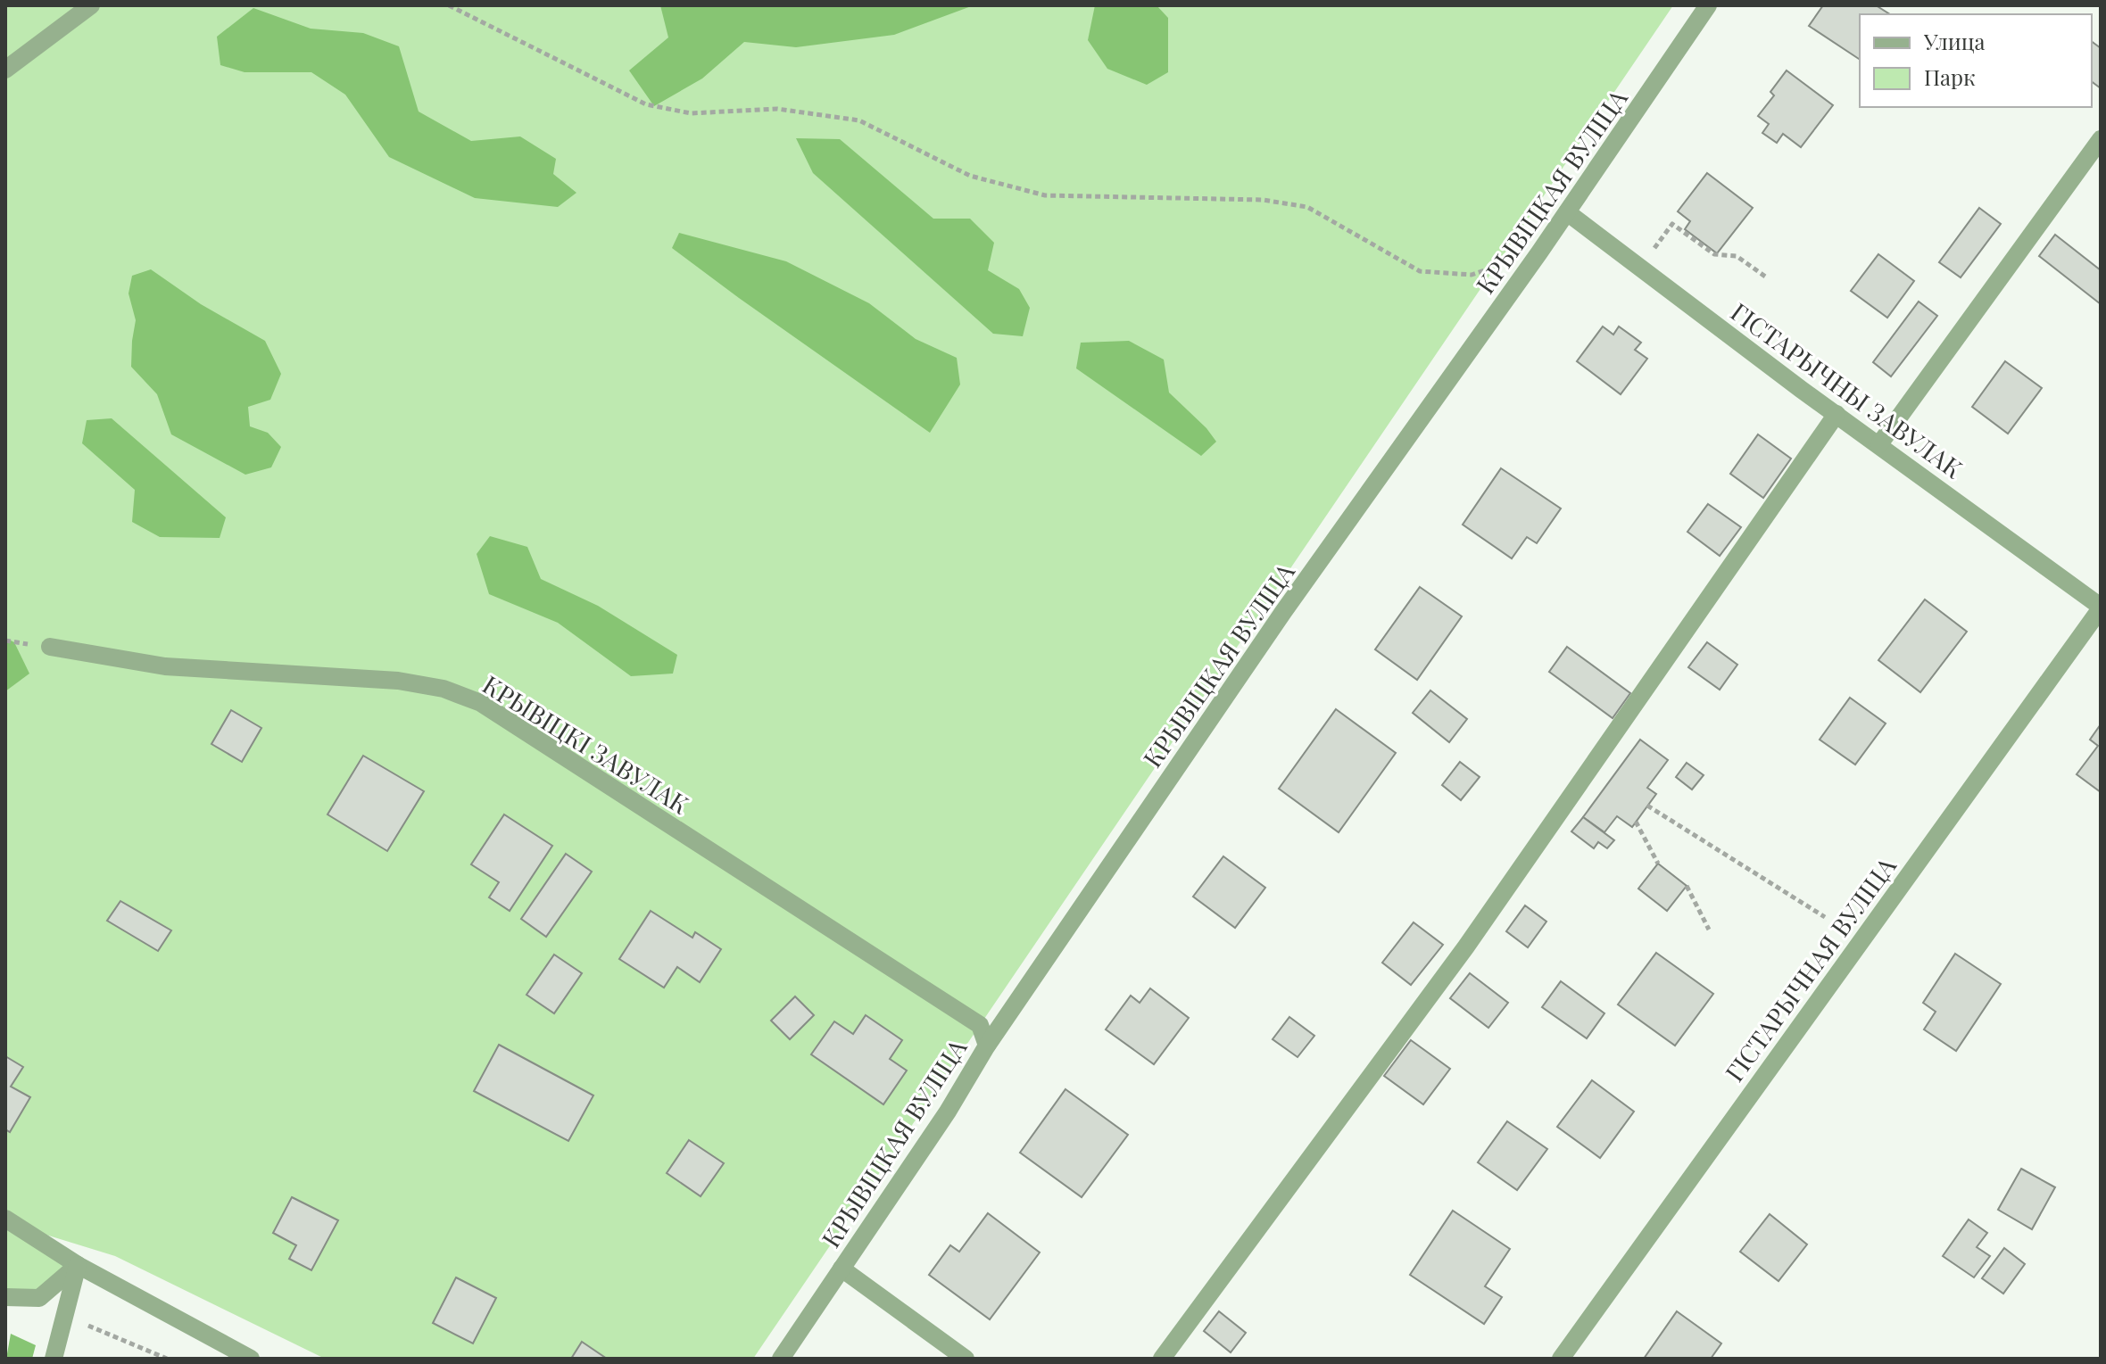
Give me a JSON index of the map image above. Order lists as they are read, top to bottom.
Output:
{
  "streets": {
    "street": [
      "КРЫВІЦКАЯ ВУЛІЦА",
      "ГІСТАРЫЧНЫ ЗАВУЛАК",
      "КРЫВІЦКІ ЗАВУЛАК",
      "ГІСТАРЫЧНАЯ ВУЛІЦА"
    ]
  },
  "crossings": [
    ["КРЫВІЦКАЯ ВУЛІЦА", "ГІСТАРЫЧНЫ ЗАВУЛАК"],
    ["КРЫВІЦКАЯ ВУЛІЦА", "КРЫВІЦКІ ЗАВУЛАК"],
    ["ГІСТАРЫЧНЫ ЗАВУЛАК", "ГІСТАРЫЧНАЯ ВУЛІЦА"]
  ],
  "legend": ["Улица", "Парк"]
}
